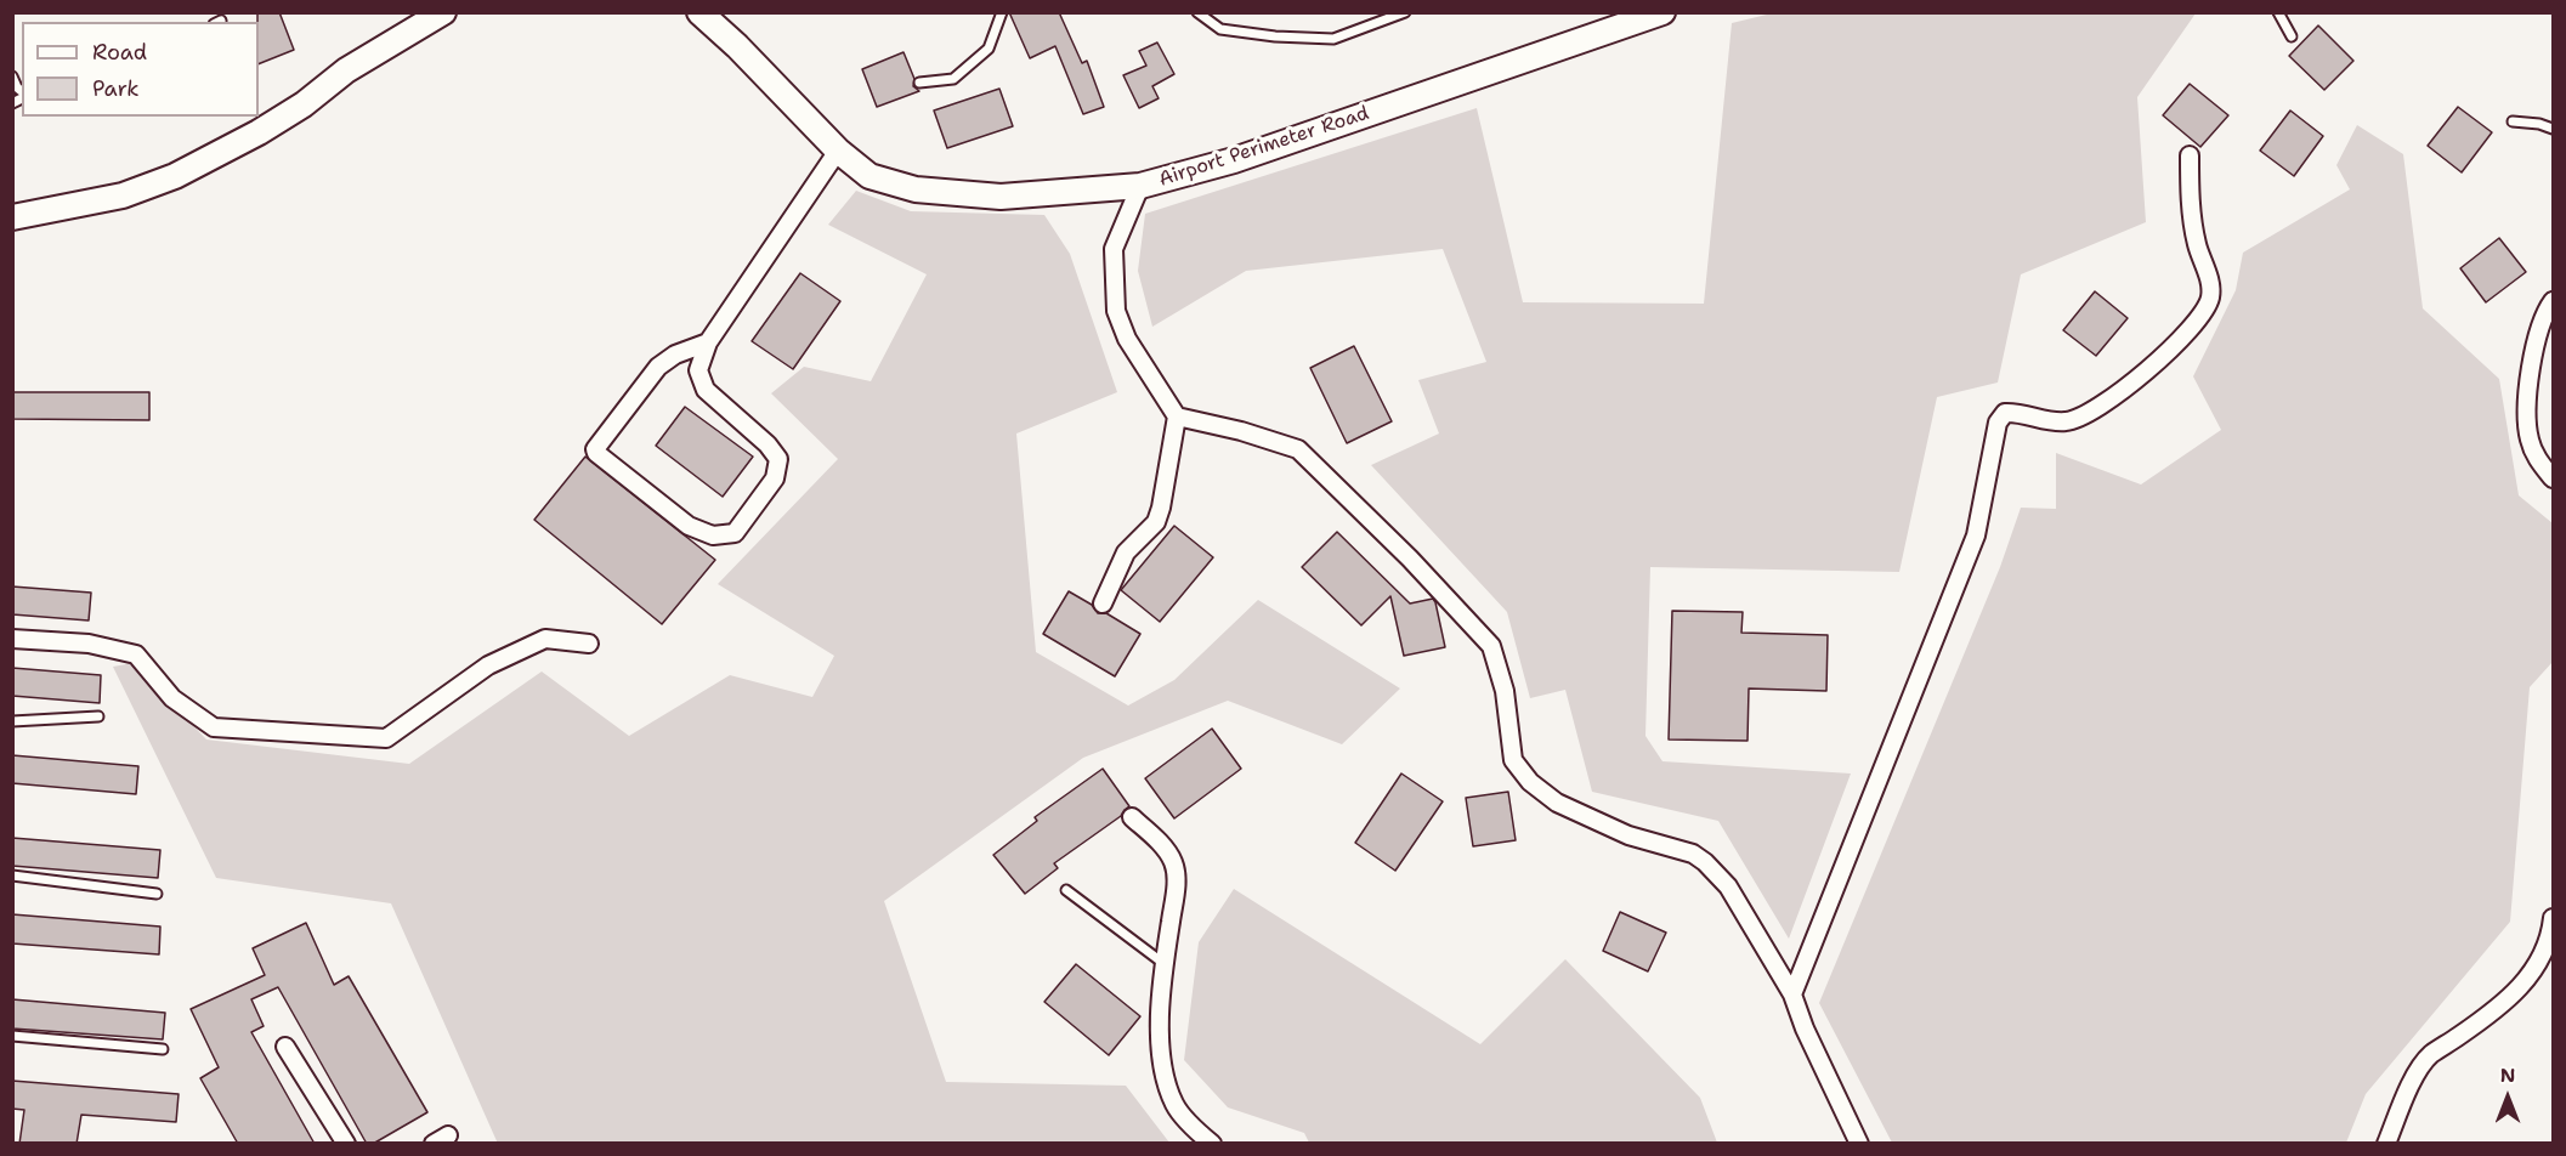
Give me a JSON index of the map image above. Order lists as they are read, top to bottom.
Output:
{
  "streets": {
    "street": ["Airport Perimeter Road"]
  },
  "legend": ["Road", "Park"],
  "north": "top"
}
